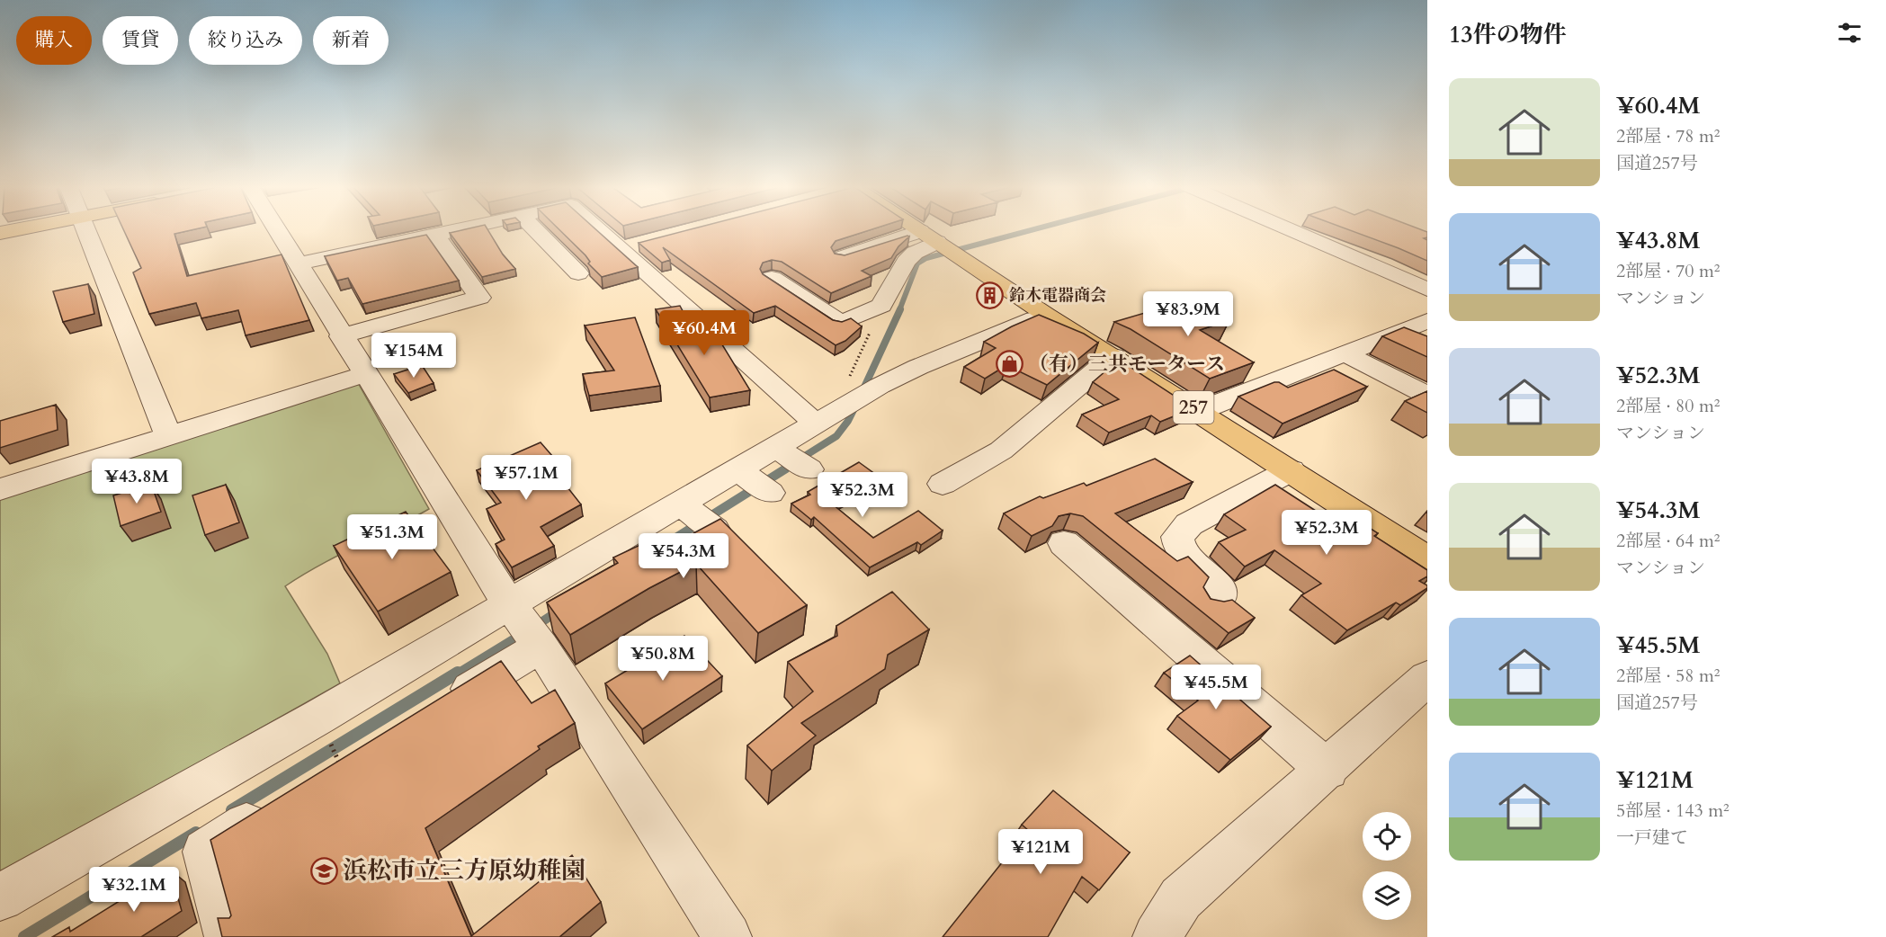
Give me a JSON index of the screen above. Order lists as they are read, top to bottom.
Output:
{
  "streets": {
    "main road": ["257"]
  },
  "places": {
    "building": ["鈴木電器商会"],
    "shop": ["（有）三共モータース"],
    "school or university": ["浜松市立三方原幼稚園"]
  },
  "page": {
    "heading": "13件の物件",
    "chip": [
      "購入",
      "賃貸",
      "絞り込み",
      "新着"
    ],
    "list": [
      {
        "name": "¥60.4M",
        "note": "2部屋 · 78 m² · 国道257号"
      },
      {
        "name": "¥43.8M",
        "note": "2部屋 · 70 m² · マンション"
      },
      {
        "name": "¥52.3M",
        "note": "2部屋 · 80 m² · マンション"
      },
      {
        "name": "¥54.3M",
        "note": "2部屋 · 64 m² · マンション"
      },
      {
        "name": "¥45.5M",
        "note": "2部屋 · 58 m² · 国道257号"
      },
      {
        "name": "¥121M",
        "note": "5部屋 · 143 m² · 一戸建て"
      }
    ],
    "price": [
      "¥83.9M",
      "¥60.4M",
      "¥154M",
      "¥57.1M",
      "¥43.8M",
      "¥52.3M",
      "¥52.3M",
      "¥51.3M",
      "¥54.3M",
      "¥50.8M",
      "¥45.5M",
      "¥121M",
      "¥32.1M"
    ]
  }
}
